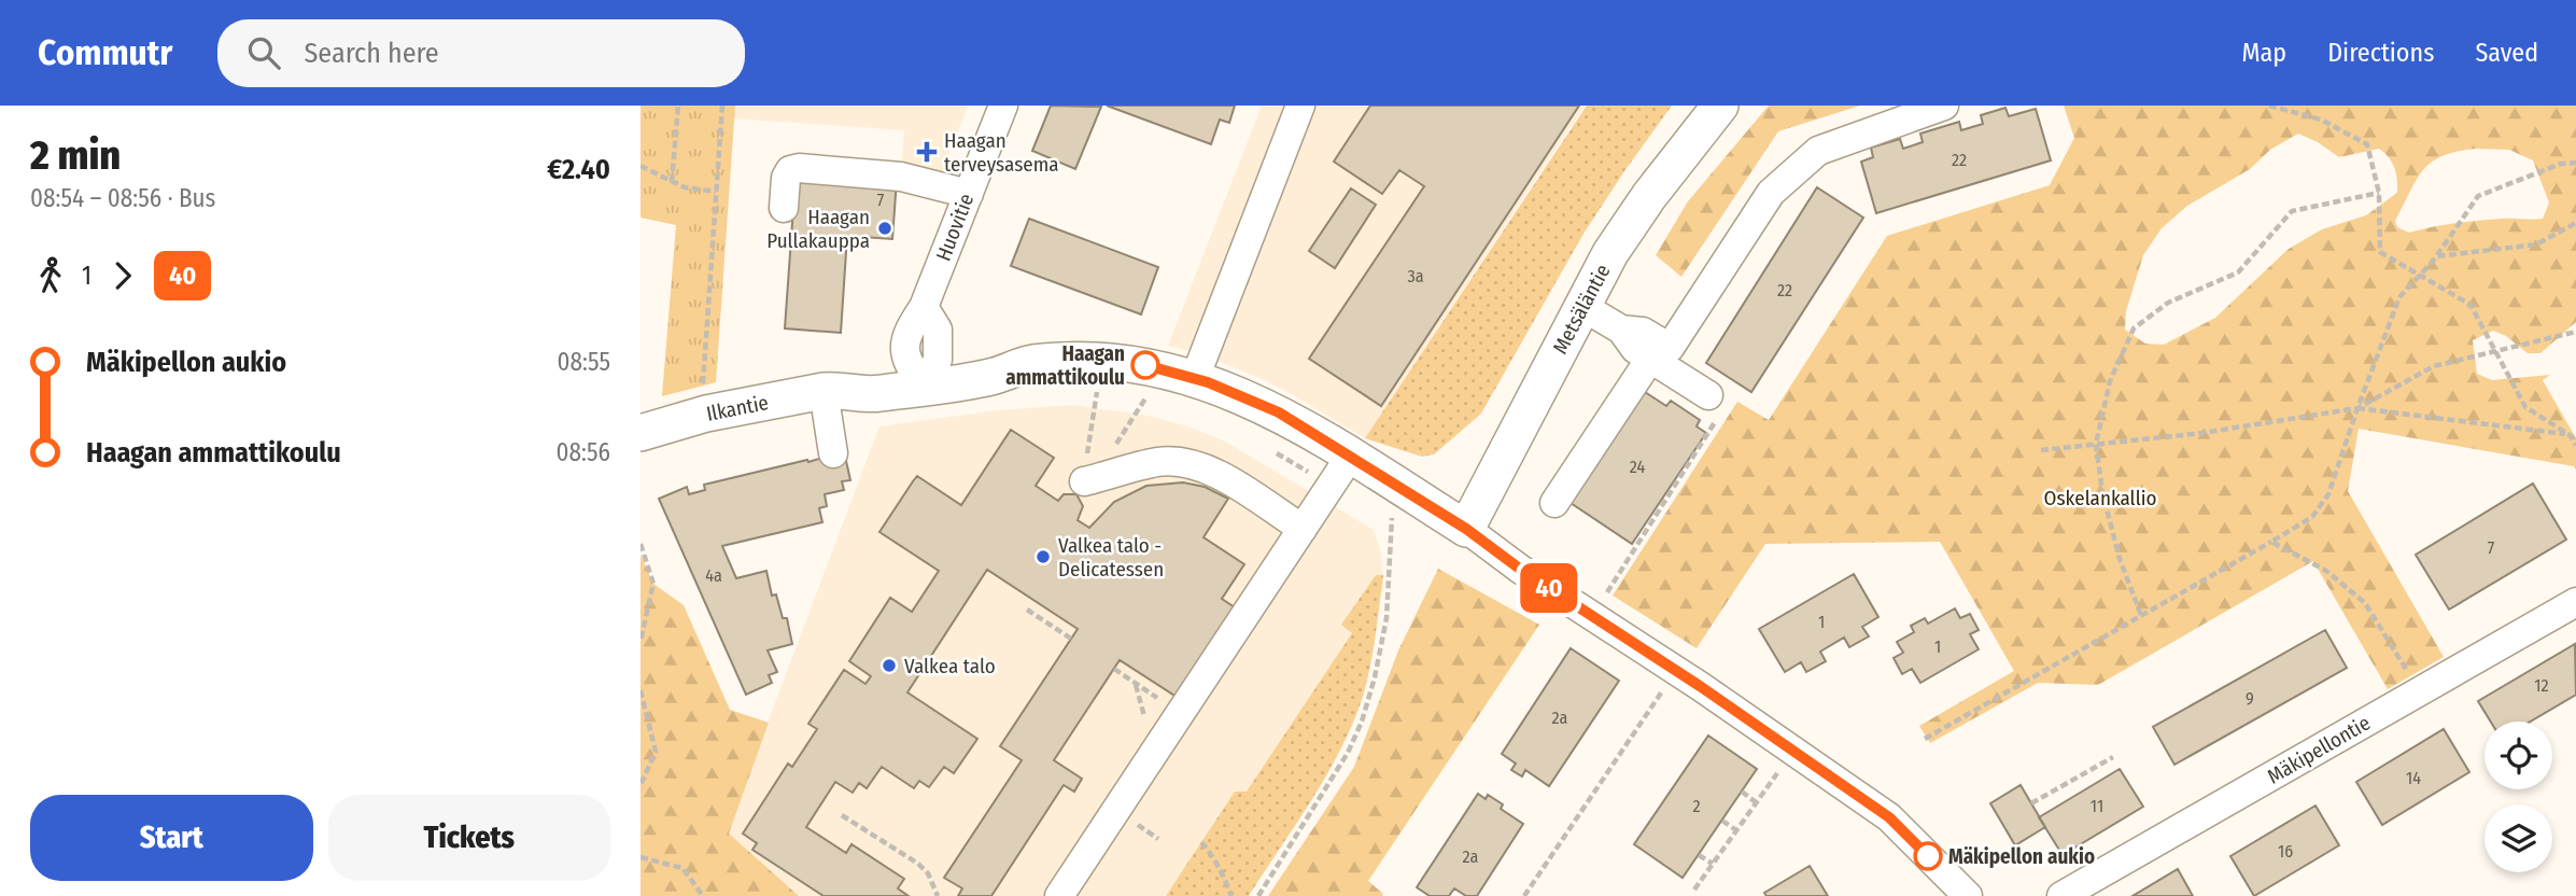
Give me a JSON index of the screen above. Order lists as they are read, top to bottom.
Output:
{
  "streets": {
    "main road": ["Metsäläntie", "Ilkantie"],
    "street": ["Huovitie", "Mäkipellontie"]
  },
  "crossings": [
    ["Huovitie", "Ilkantie"],
    ["Metsäläntie", "Ilkantie"]
  ],
  "parks": ["Oskelankallio"],
  "places": {
    "health": ["Haagan terveysasema"],
    "other": [
      "Haagan Pullakauppa",
      "Haagan ammattikoulu",
      "Valkea talo - Delicatessen",
      "Valkea talo",
      "Mäkipellon aukio"
    ]
  },
  "lines": ["bus line 40"],
  "house_numbers": [
    "22",
    "7",
    "3a",
    "22",
    "24",
    "7",
    "4a",
    "1",
    "1",
    "12",
    "9",
    "2a",
    "14",
    "2",
    "11",
    "16",
    "2a"
  ],
  "page": {
    "header": "Commutr",
    "search": "Search here",
    "nav": ["Map", "Directions", "Saved"],
    "heading": ["2 min", "08:54 – 08:56 · Bus", "€2.40"],
    "on_map": "40",
    "legs": ["1", "40"],
    "list": [
      {
        "name": "Mäkipellon aukio",
        "value": "08:55"
      },
      {
        "name": "Haagan ammattikoulu",
        "value": "08:56"
      }
    ],
    "buttons": ["Start", "Tickets"]
  }
}
